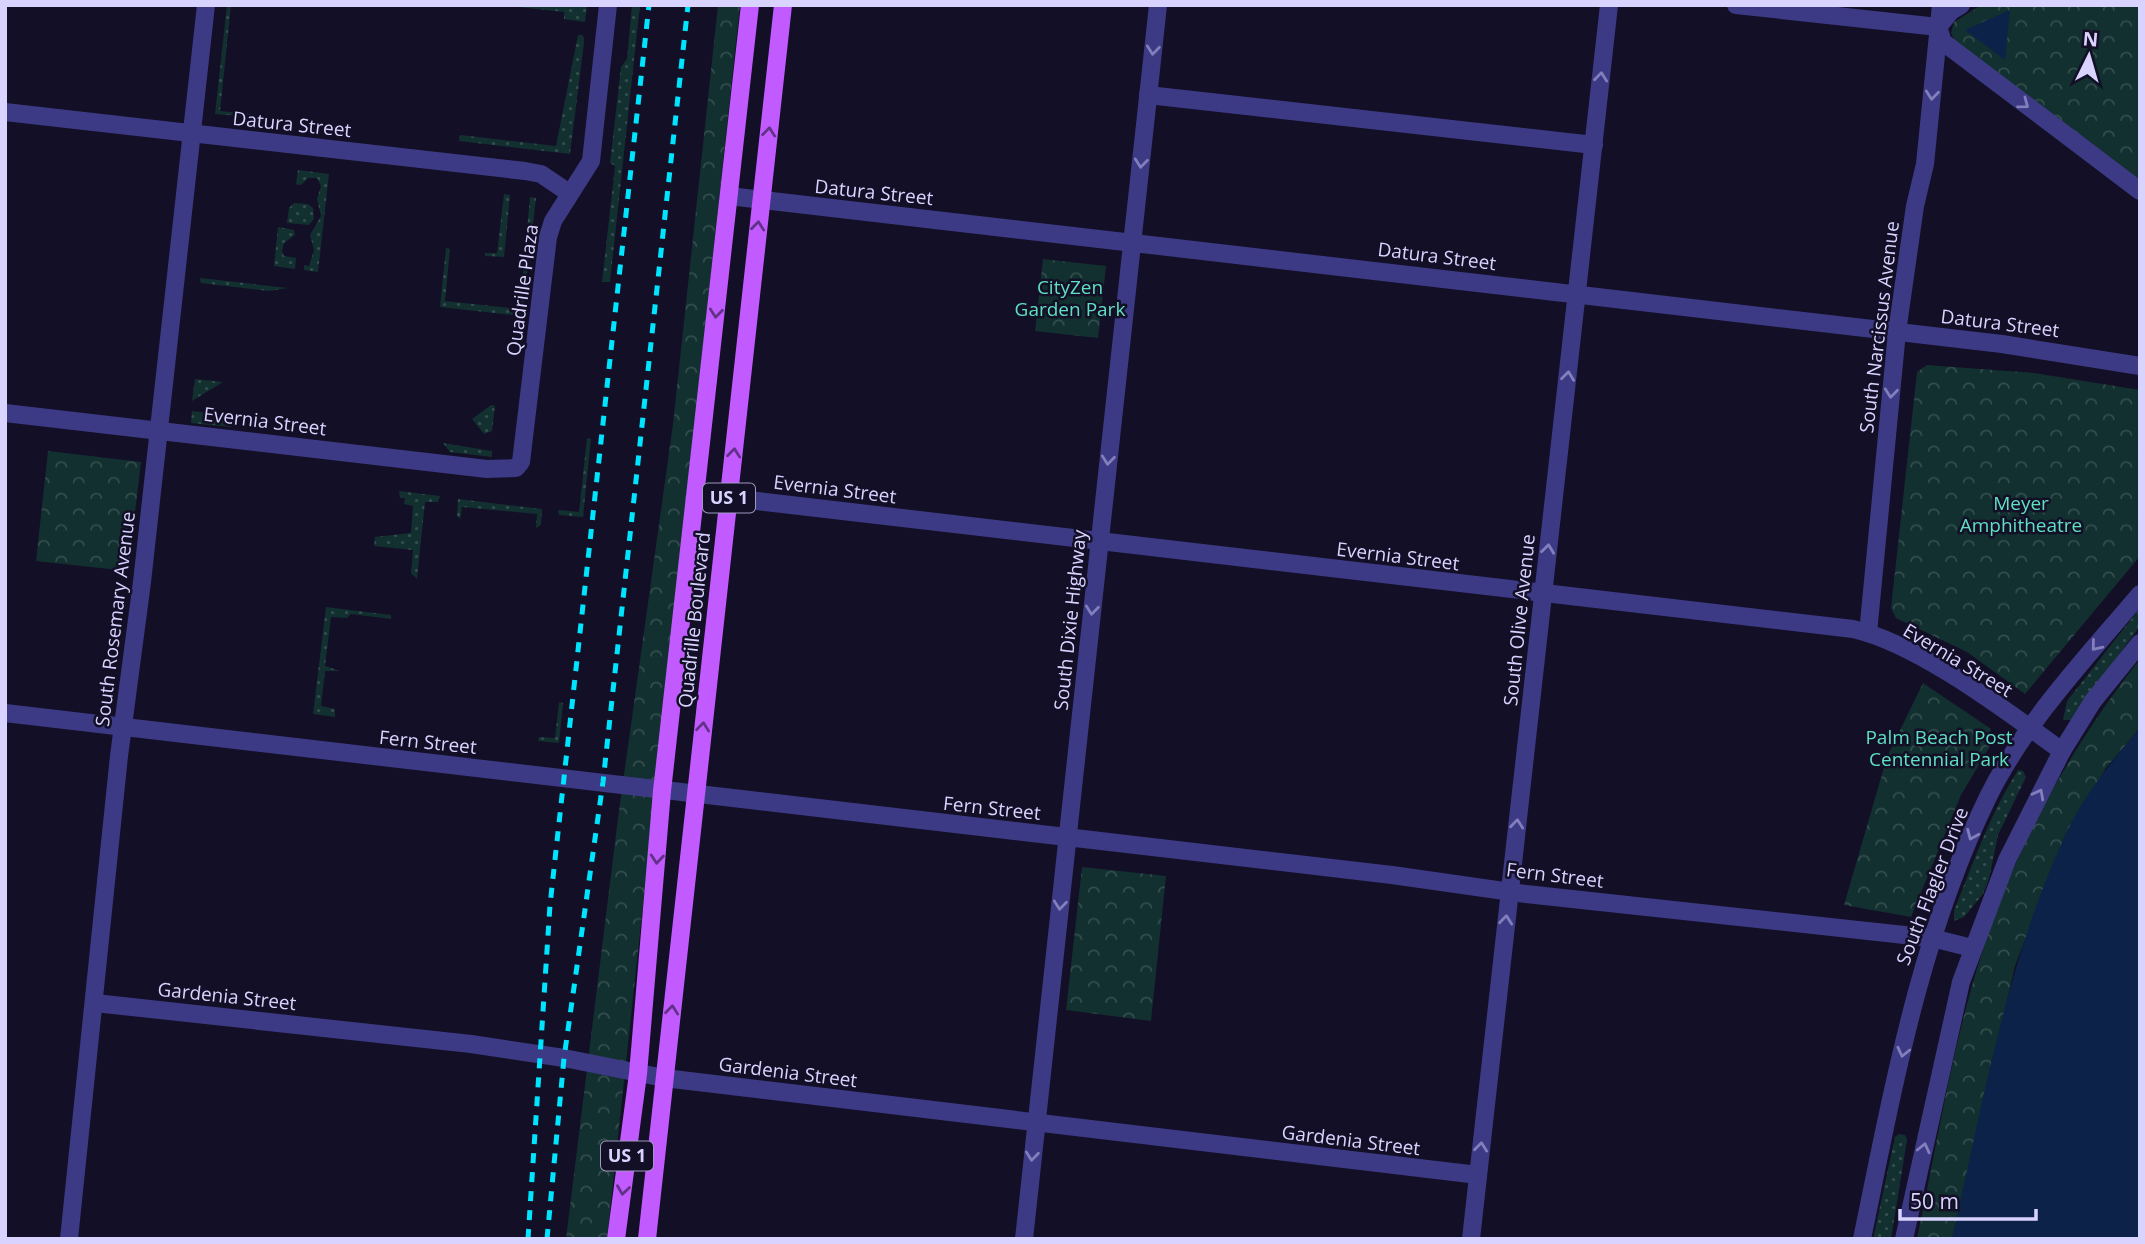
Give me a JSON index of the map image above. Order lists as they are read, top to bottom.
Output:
{
  "streets": {
    "main road": ["US 1", "Quadrille Boulevard"],
    "street": [
      "Datura Street",
      "Quadrille Plaza",
      "South Narcissus Avenue",
      "Evernia Street",
      "South Rosemary Avenue",
      "South Dixie Highway",
      "South Olive Avenue",
      "Fern Street",
      "South Flagler Drive",
      "Gardenia Street"
    ]
  },
  "crossings": [
    ["Datura Street", "Quadrille Plaza"],
    ["Datura Street", "South Narcissus Avenue"],
    ["Datura Street", "South Rosemary Avenue"],
    ["Datura Street", "Quadrille Boulevard"],
    ["Datura Street", "South Dixie Highway"],
    ["Datura Street", "South Olive Avenue"],
    ["Quadrille Plaza", "Evernia Street"],
    ["South Narcissus Avenue", "Evernia Street"],
    ["Evernia Street", "South Rosemary Avenue"],
    ["Evernia Street", "Quadrille Boulevard"],
    ["Evernia Street", "South Dixie Highway"],
    ["Evernia Street", "South Olive Avenue"],
    ["Evernia Street", "South Flagler Drive"],
    ["South Rosemary Avenue", "Fern Street"],
    ["South Rosemary Avenue", "Gardenia Street"],
    ["Quadrille Boulevard", "Fern Street"],
    ["Quadrille Boulevard", "Gardenia Street"],
    ["South Dixie Highway", "Fern Street"],
    ["South Dixie Highway", "Gardenia Street"],
    ["South Olive Avenue", "Fern Street"],
    ["South Olive Avenue", "Gardenia Street"],
    ["Fern Street", "South Flagler Drive"]
  ],
  "one_way": ["South Narcissus Avenue", "South Dixie Highway", "South Olive Avenue"],
  "parks": ["CityZen Garden Park", "Meyer Amphitheatre", "Palm Beach Post Centennial Park"],
  "scale_bar": "50 m",
  "north": "top"
}
